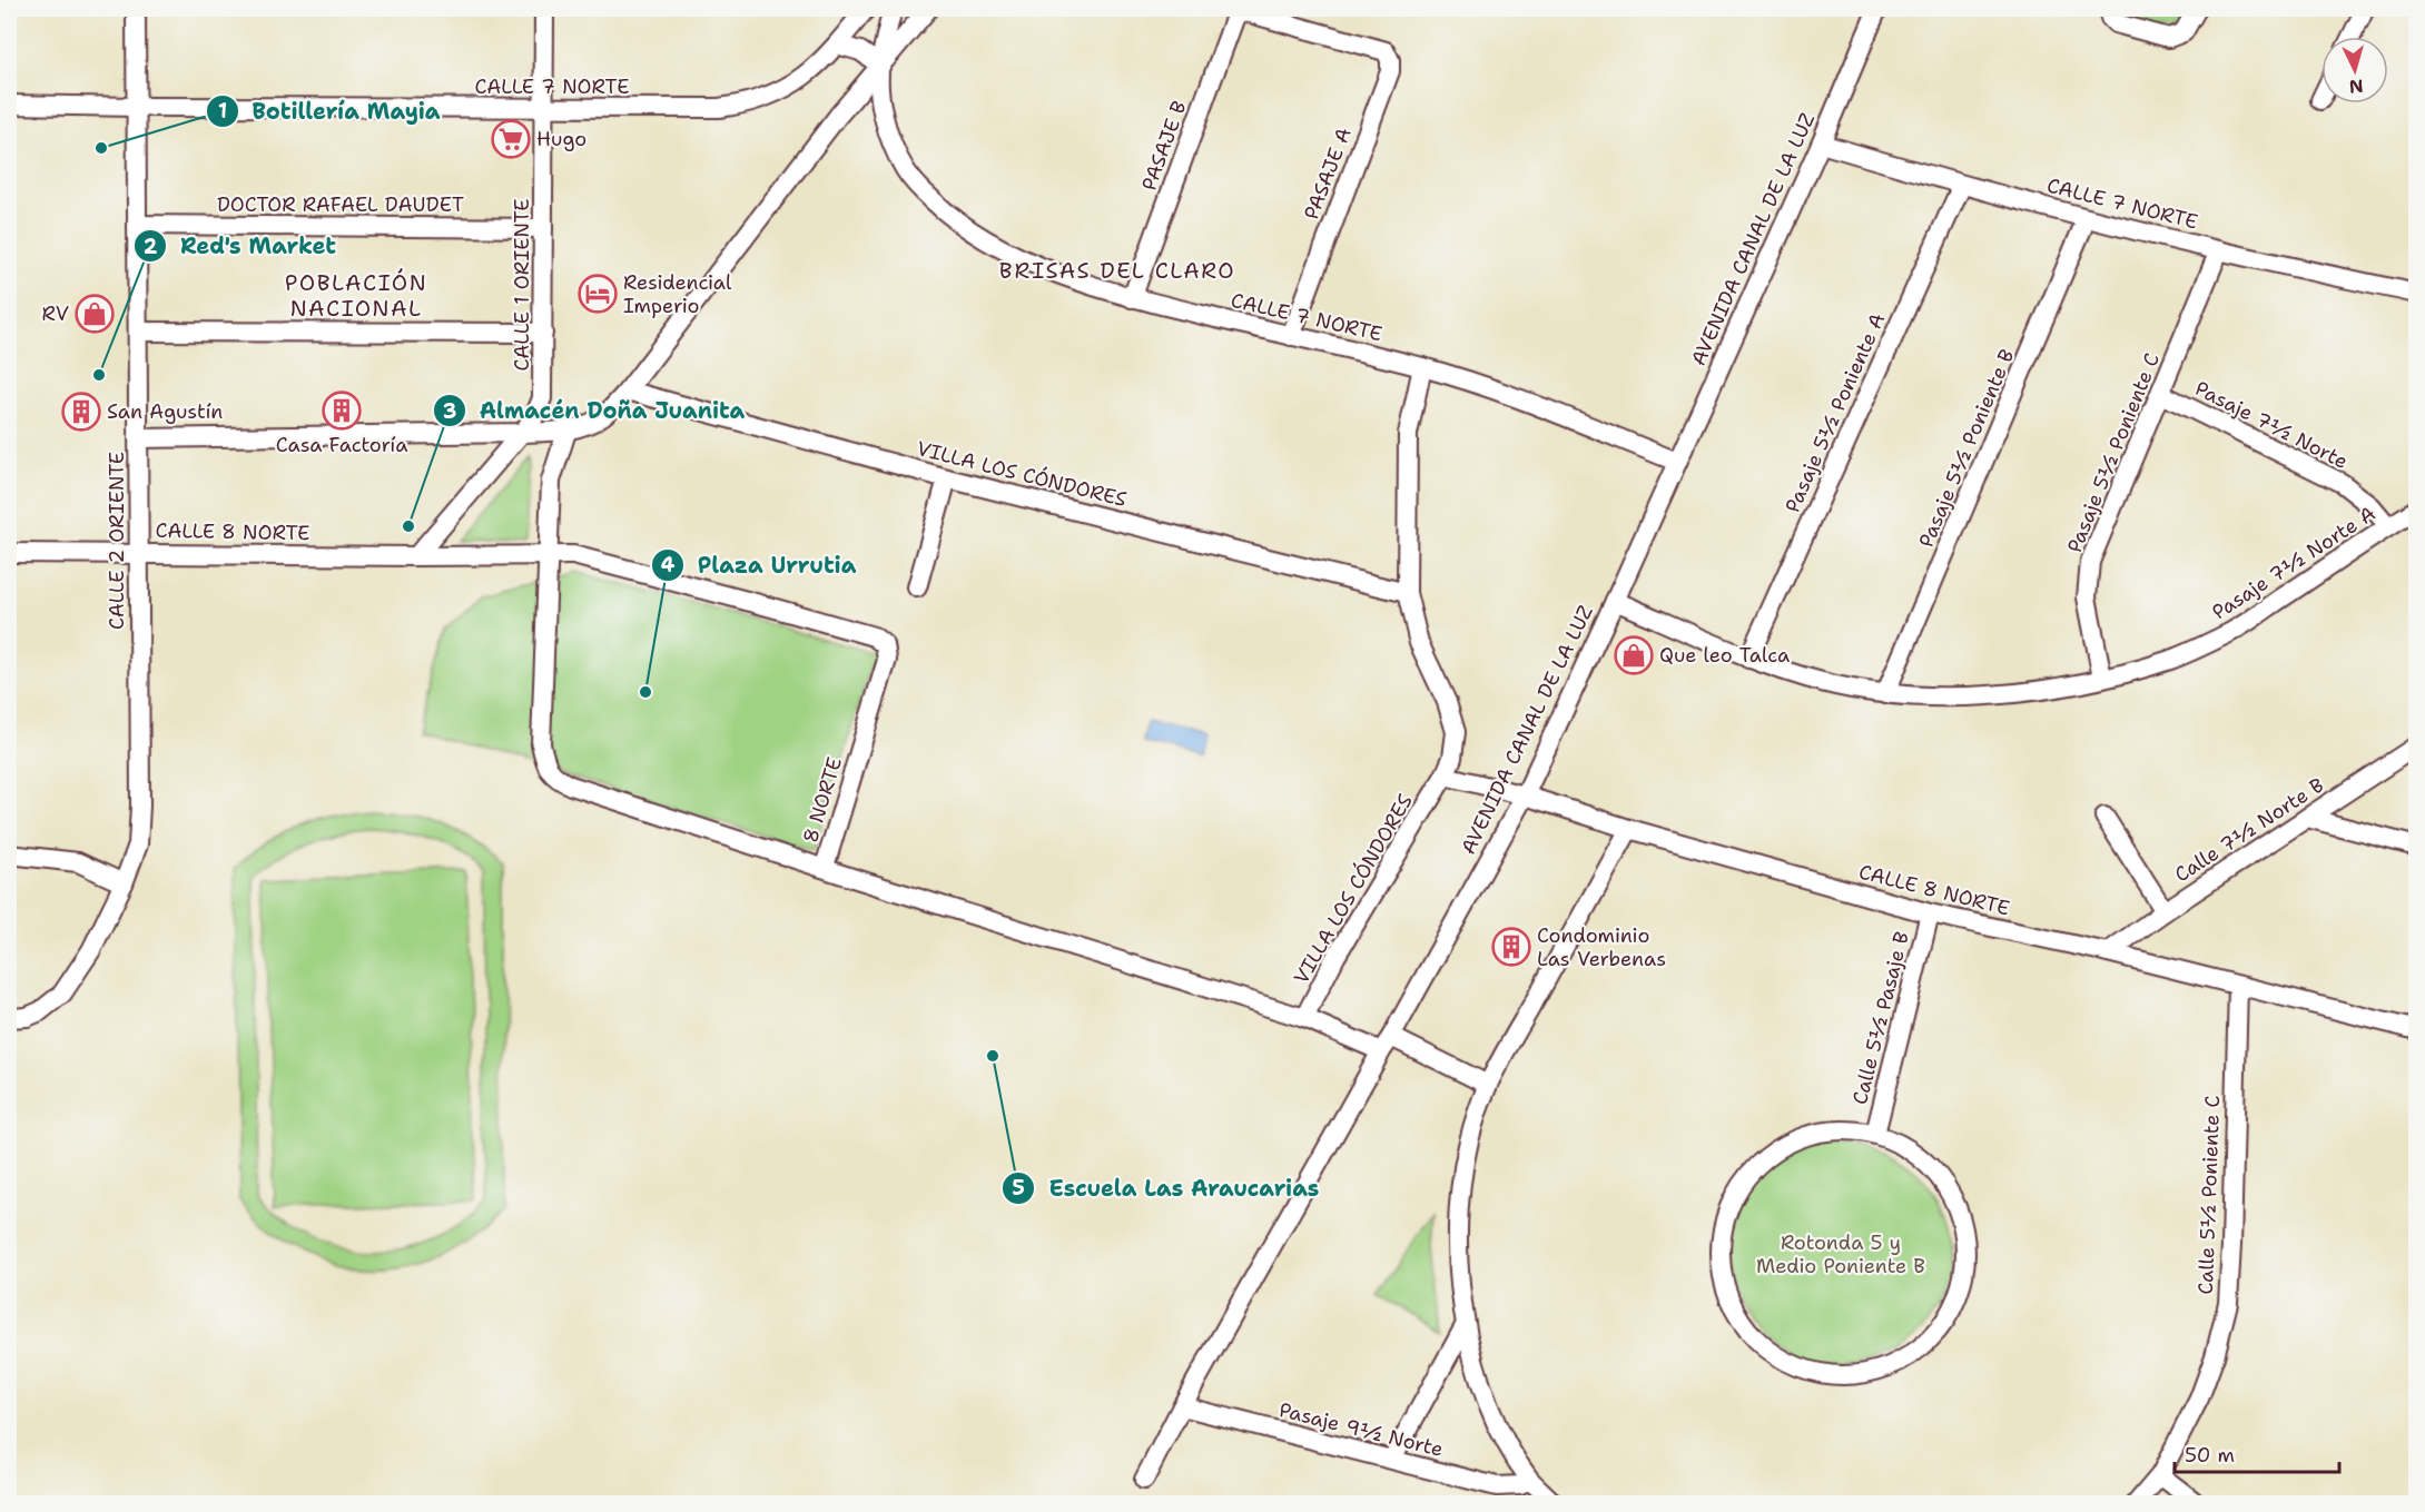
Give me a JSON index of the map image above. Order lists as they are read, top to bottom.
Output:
{
  "streets": {
    "street": [
      "CALLE 7 NORTE",
      "PASAJE B",
      "PASAJE A",
      "DOCTOR RAFAEL DAUDET",
      "AVENIDA CANAL DE LA LUZ",
      "CALLE 1 ORIENTE",
      "Pasaje 5½ Poniente A",
      "Pasaje 7½ Norte",
      "Pasaje 5½ Poniente B",
      "Pasaje 5½ Poniente C",
      "VILLA LOS CÓNDORES",
      "CALLE 8 NORTE",
      "CALLE 2 ORIENTE",
      "Pasaje 7½ Norte A",
      "8 NORTE",
      "Calle 7½ Norte B",
      "Calle 5½ Pasaje B",
      "Calle 5½ Poniente C",
      "Pasaje 9½ Norte"
    ]
  },
  "crossings": [
    ["CALLE 7 NORTE", "PASAJE B"],
    ["CALLE 7 NORTE", "PASAJE A"],
    ["CALLE 7 NORTE", "AVENIDA CANAL DE LA LUZ"],
    ["CALLE 7 NORTE", "CALLE 1 ORIENTE"],
    ["CALLE 7 NORTE", "Pasaje 5½ Poniente A"],
    ["CALLE 7 NORTE", "Pasaje 5½ Poniente B"],
    ["CALLE 7 NORTE", "Pasaje 5½ Poniente C"],
    ["CALLE 7 NORTE", "VILLA LOS CÓNDORES"],
    ["CALLE 7 NORTE", "CALLE 2 ORIENTE"],
    ["PASAJE B", "PASAJE A"],
    ["DOCTOR RAFAEL DAUDET", "CALLE 1 ORIENTE"],
    ["DOCTOR RAFAEL DAUDET", "CALLE 2 ORIENTE"],
    ["AVENIDA CANAL DE LA LUZ", "CALLE 8 NORTE"],
    ["AVENIDA CANAL DE LA LUZ", "Pasaje 7½ Norte A"],
    ["AVENIDA CANAL DE LA LUZ", "8 NORTE"],
    ["AVENIDA CANAL DE LA LUZ", "Pasaje 9½ Norte"],
    ["CALLE 1 ORIENTE", "CALLE 8 NORTE"],
    ["CALLE 1 ORIENTE", "8 NORTE"],
    ["Pasaje 5½ Poniente A", "Pasaje 7½ Norte A"],
    ["Pasaje 7½ Norte", "Pasaje 5½ Poniente C"],
    ["Pasaje 7½ Norte", "Pasaje 7½ Norte A"],
    ["Pasaje 5½ Poniente B", "Pasaje 7½ Norte A"],
    ["Pasaje 5½ Poniente C", "Pasaje 7½ Norte A"],
    ["VILLA LOS CÓNDORES", "CALLE 8 NORTE"],
    ["VILLA LOS CÓNDORES", "8 NORTE"],
    ["CALLE 8 NORTE", "CALLE 2 ORIENTE"],
    ["CALLE 8 NORTE", "8 NORTE"],
    ["CALLE 8 NORTE", "Calle 7½ Norte B"],
    ["CALLE 8 NORTE", "Calle 5½ Pasaje B"],
    ["CALLE 8 NORTE", "Calle 5½ Poniente C"]
  ],
  "districts": ["BRISAS DEL CLARO", "POBLACIÓN NACIONAL"],
  "parks": ["Rotonda 5 y Medio Poniente B"],
  "places": {
    "supermarket": ["Hugo"],
    "other": [
      "Botillería Mayia",
      "Red's Market",
      "Almacén Doña Juanita",
      "Plaza Urrutia",
      "Escuela Las Araucarias"
    ],
    "hotel": ["Residencial Imperio"],
    "shop": ["RV", "Que leo Talca"],
    "building": ["Casa Factoría", "San Agustín", "Condominio Las Verbenas"]
  },
  "scale_bar": "50 m",
  "north": "bottom"
}
